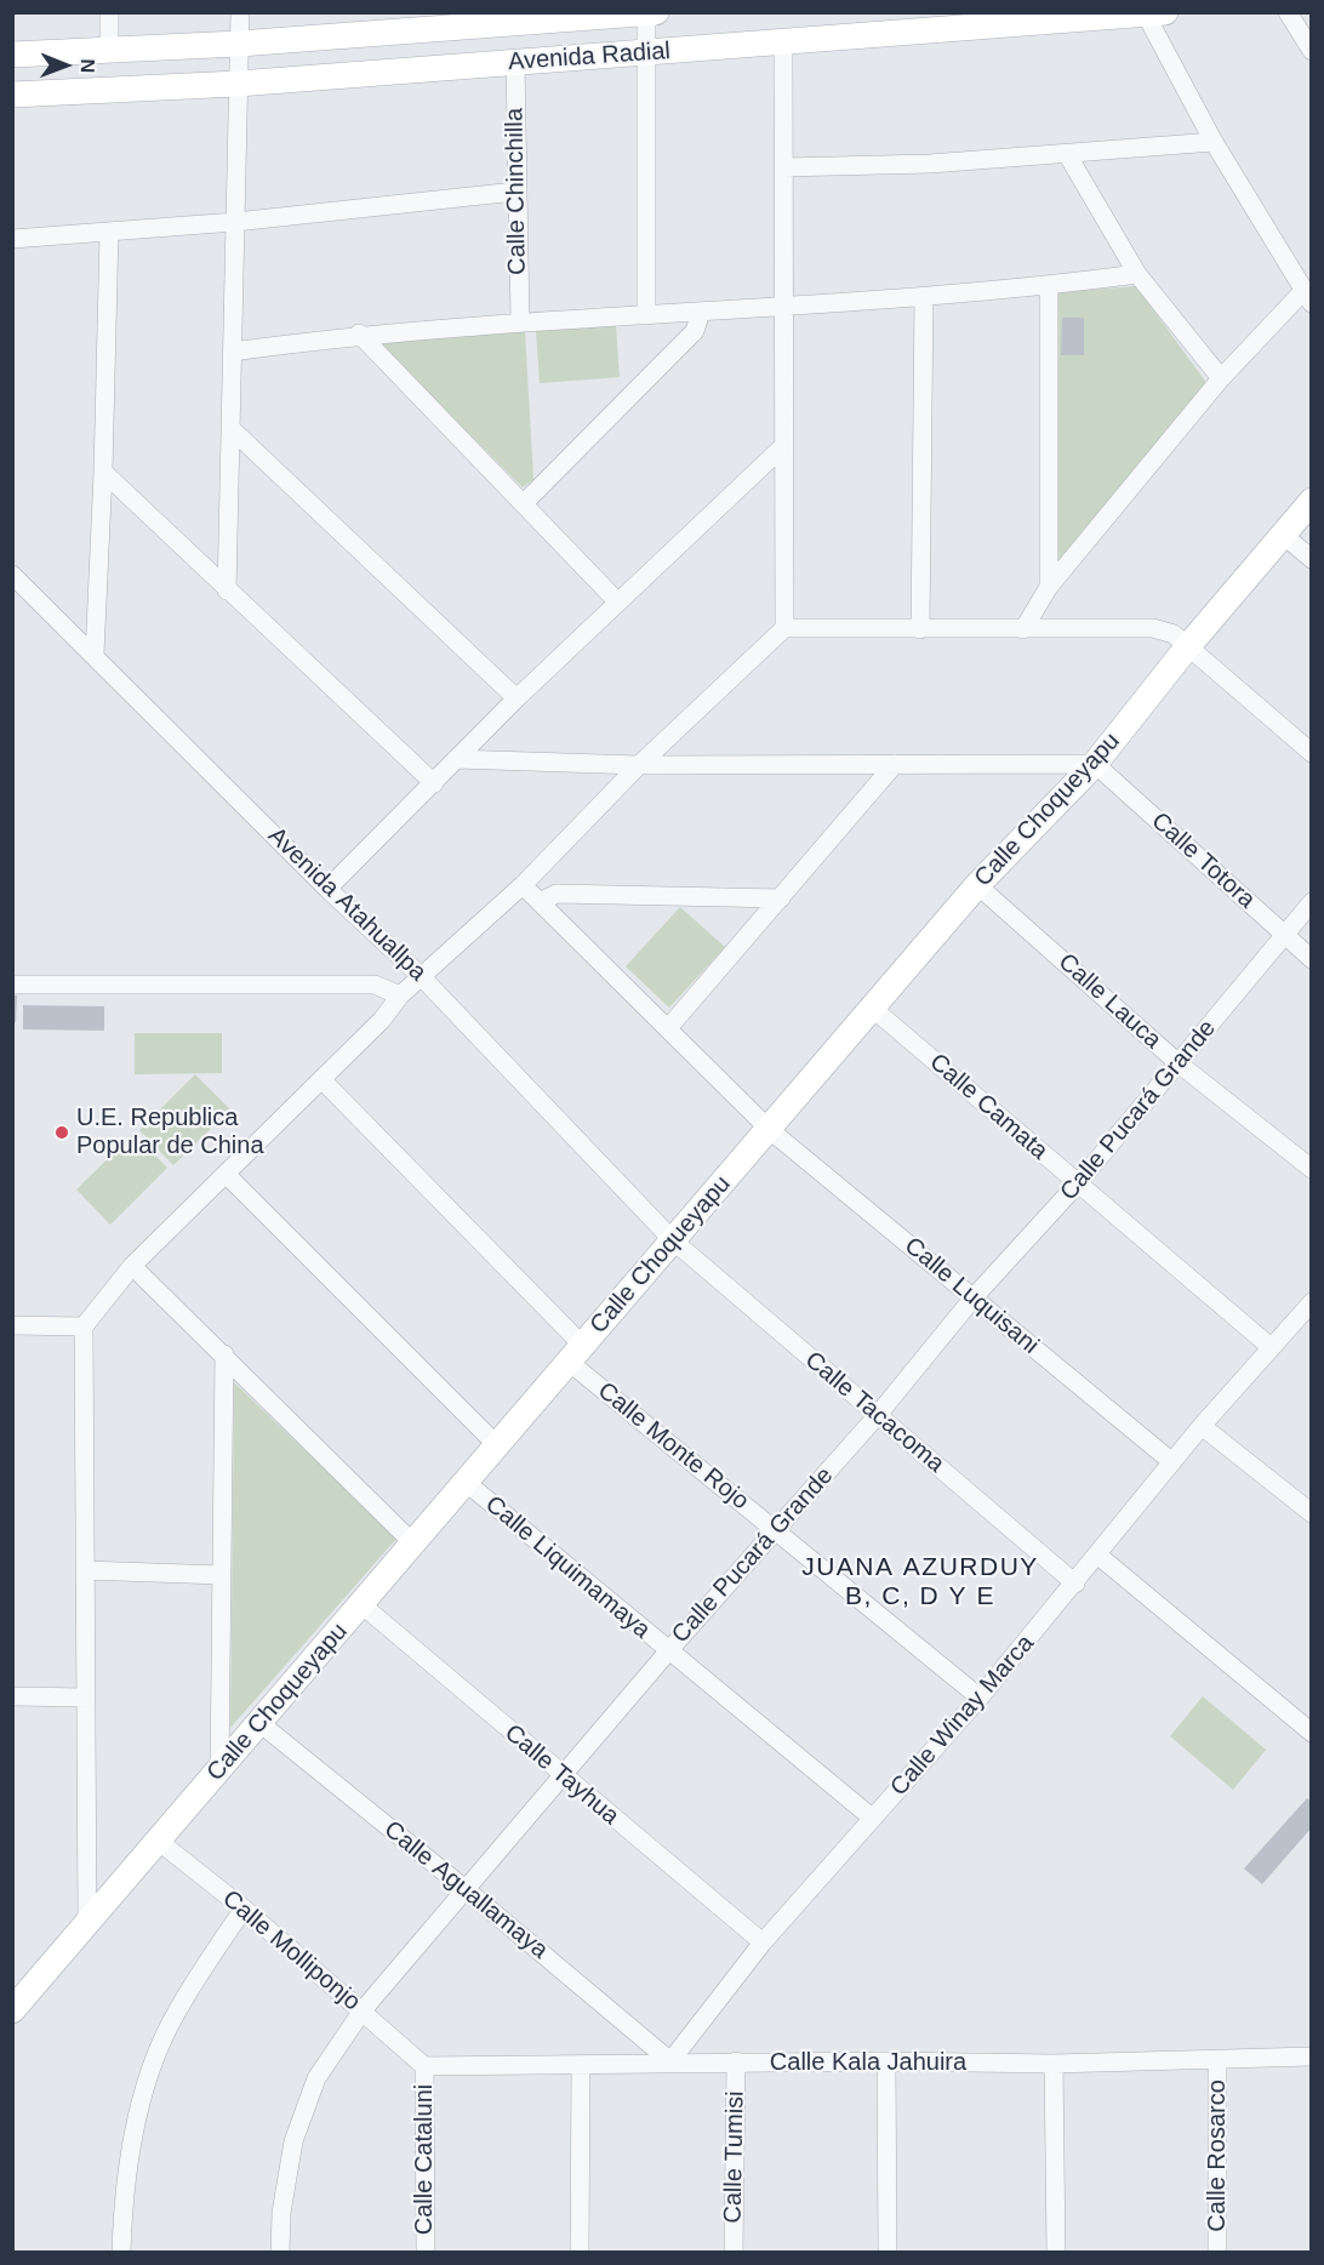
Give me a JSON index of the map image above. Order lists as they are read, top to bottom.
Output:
{
  "streets": {
    "street": [
      "Avenida Radial",
      "Calle Chinchilla",
      "Calle Choqueyapu",
      "Calle Totora",
      "Avenida Atahuallpa",
      "Calle Lauca",
      "Calle Camata",
      "Calle Pucará Grande",
      "Calle Luquisani",
      "Calle Tacacoma",
      "Calle Monte Rojo",
      "Calle Liquimamaya",
      "Calle Winay Marca",
      "Calle Tayhua",
      "Calle Aguallamaya",
      "Calle Molliponjo",
      "Calle Kala Jahuira",
      "Calle Rosarco",
      "Calle Tumisi",
      "Calle Cataluni"
    ]
  },
  "crossings": [
    ["Avenida Radial", "Calle Chinchilla"],
    ["Calle Choqueyapu", "Calle Totora"],
    ["Calle Choqueyapu", "Avenida Atahuallpa"],
    ["Calle Choqueyapu", "Calle Lauca"],
    ["Calle Choqueyapu", "Calle Camata"],
    ["Calle Choqueyapu", "Calle Luquisani"],
    ["Calle Choqueyapu", "Calle Tacacoma"],
    ["Calle Choqueyapu", "Calle Monte Rojo"],
    ["Calle Choqueyapu", "Calle Liquimamaya"],
    ["Calle Choqueyapu", "Calle Tayhua"],
    ["Calle Choqueyapu", "Calle Aguallamaya"],
    ["Calle Choqueyapu", "Calle Molliponjo"],
    ["Calle Totora", "Calle Pucará Grande"],
    ["Avenida Atahuallpa", "Calle Tacacoma"],
    ["Calle Lauca", "Calle Pucará Grande"],
    ["Calle Camata", "Calle Pucará Grande"],
    ["Calle Camata", "Calle Winay Marca"],
    ["Calle Pucará Grande", "Calle Luquisani"],
    ["Calle Pucará Grande", "Calle Tacacoma"],
    ["Calle Pucará Grande", "Calle Monte Rojo"],
    ["Calle Pucará Grande", "Calle Liquimamaya"],
    ["Calle Pucará Grande", "Calle Tayhua"],
    ["Calle Pucará Grande", "Calle Aguallamaya"],
    ["Calle Pucará Grande", "Calle Molliponjo"],
    ["Calle Luquisani", "Calle Winay Marca"],
    ["Calle Tacacoma", "Calle Winay Marca"],
    ["Calle Monte Rojo", "Calle Winay Marca"],
    ["Calle Liquimamaya", "Calle Winay Marca"],
    ["Calle Winay Marca", "Calle Tayhua"],
    ["Calle Winay Marca", "Calle Aguallamaya"],
    ["Calle Winay Marca", "Calle Kala Jahuira"],
    ["Calle Aguallamaya", "Calle Kala Jahuira"],
    ["Calle Molliponjo", "Calle Kala Jahuira"],
    ["Calle Molliponjo", "Calle Cataluni"],
    ["Calle Kala Jahuira", "Calle Rosarco"],
    ["Calle Kala Jahuira", "Calle Tumisi"],
    ["Calle Kala Jahuira", "Calle Cataluni"]
  ],
  "districts": ["JUANA AZURDUY B, C, D Y E"],
  "places": ["U.E. Republica Popular de China"],
  "north": "right"
}
